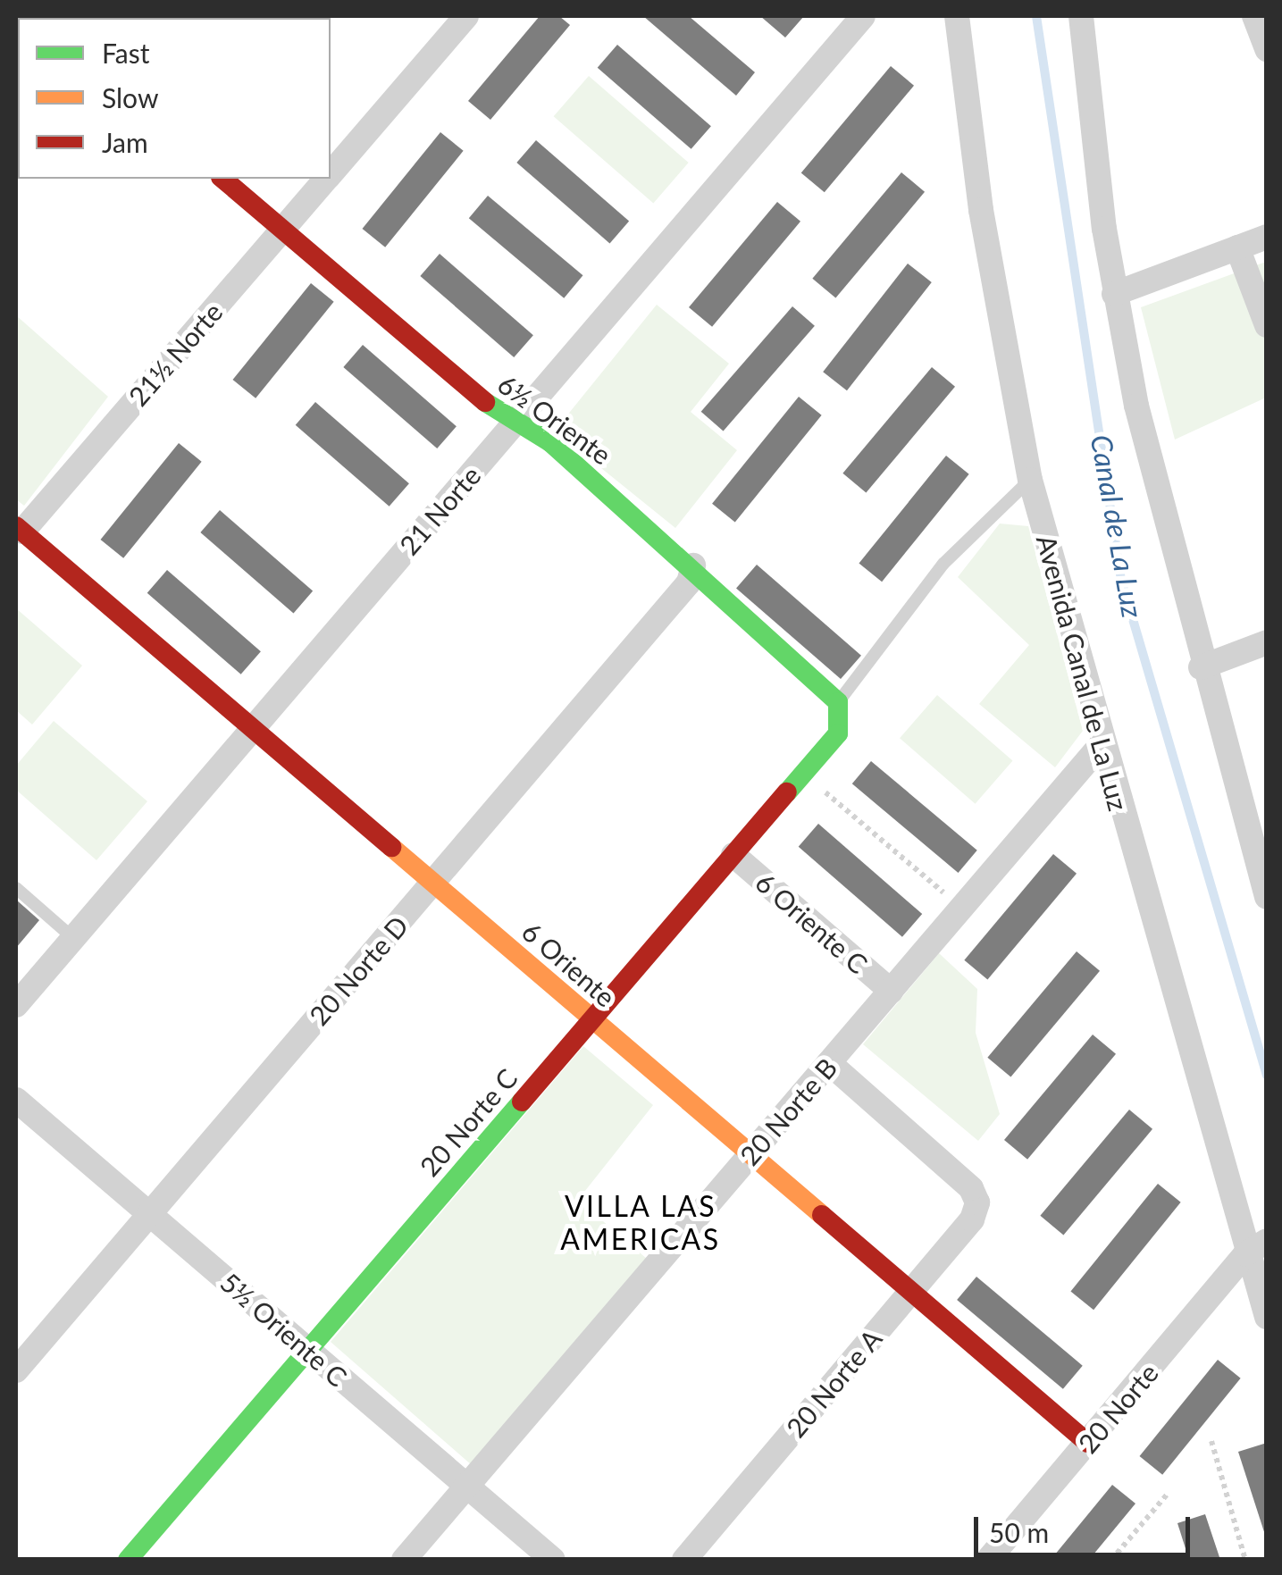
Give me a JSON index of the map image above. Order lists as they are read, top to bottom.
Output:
{
  "streets": {
    "street": [
      "21½ Norte",
      "6½ Oriente",
      "21 Norte",
      "Avenida Canal de La Luz",
      "6 Oriente C",
      "6 Oriente",
      "20 Norte D",
      "20 Norte B",
      "20 Norte C",
      "5½ Oriente C",
      "20 Norte A",
      "20 Norte"
    ]
  },
  "crossings": [
    ["21½ Norte", "6½ Oriente"],
    ["21½ Norte", "6 Oriente"],
    ["6½ Oriente", "21 Norte"],
    ["6½ Oriente", "20 Norte D"],
    ["6½ Oriente", "20 Norte C"],
    ["21 Norte", "6 Oriente"],
    ["Avenida Canal de La Luz", "20 Norte B"],
    ["Avenida Canal de La Luz", "20 Norte"],
    ["6 Oriente C", "20 Norte B"],
    ["6 Oriente C", "20 Norte C"],
    ["6 Oriente", "20 Norte D"],
    ["6 Oriente", "20 Norte B"],
    ["6 Oriente", "20 Norte C"],
    ["6 Oriente", "20 Norte A"],
    ["6 Oriente", "20 Norte"],
    ["20 Norte D", "5½ Oriente C"],
    ["20 Norte B", "5½ Oriente C"],
    ["20 Norte B", "20 Norte A"],
    ["20 Norte C", "5½ Oriente C"]
  ],
  "districts": ["VILLA LAS AMERICAS"],
  "water": ["Canal de La Luz"],
  "legend": ["Fast", "Slow", "Jam"],
  "scale_bar": "50 m"
}
